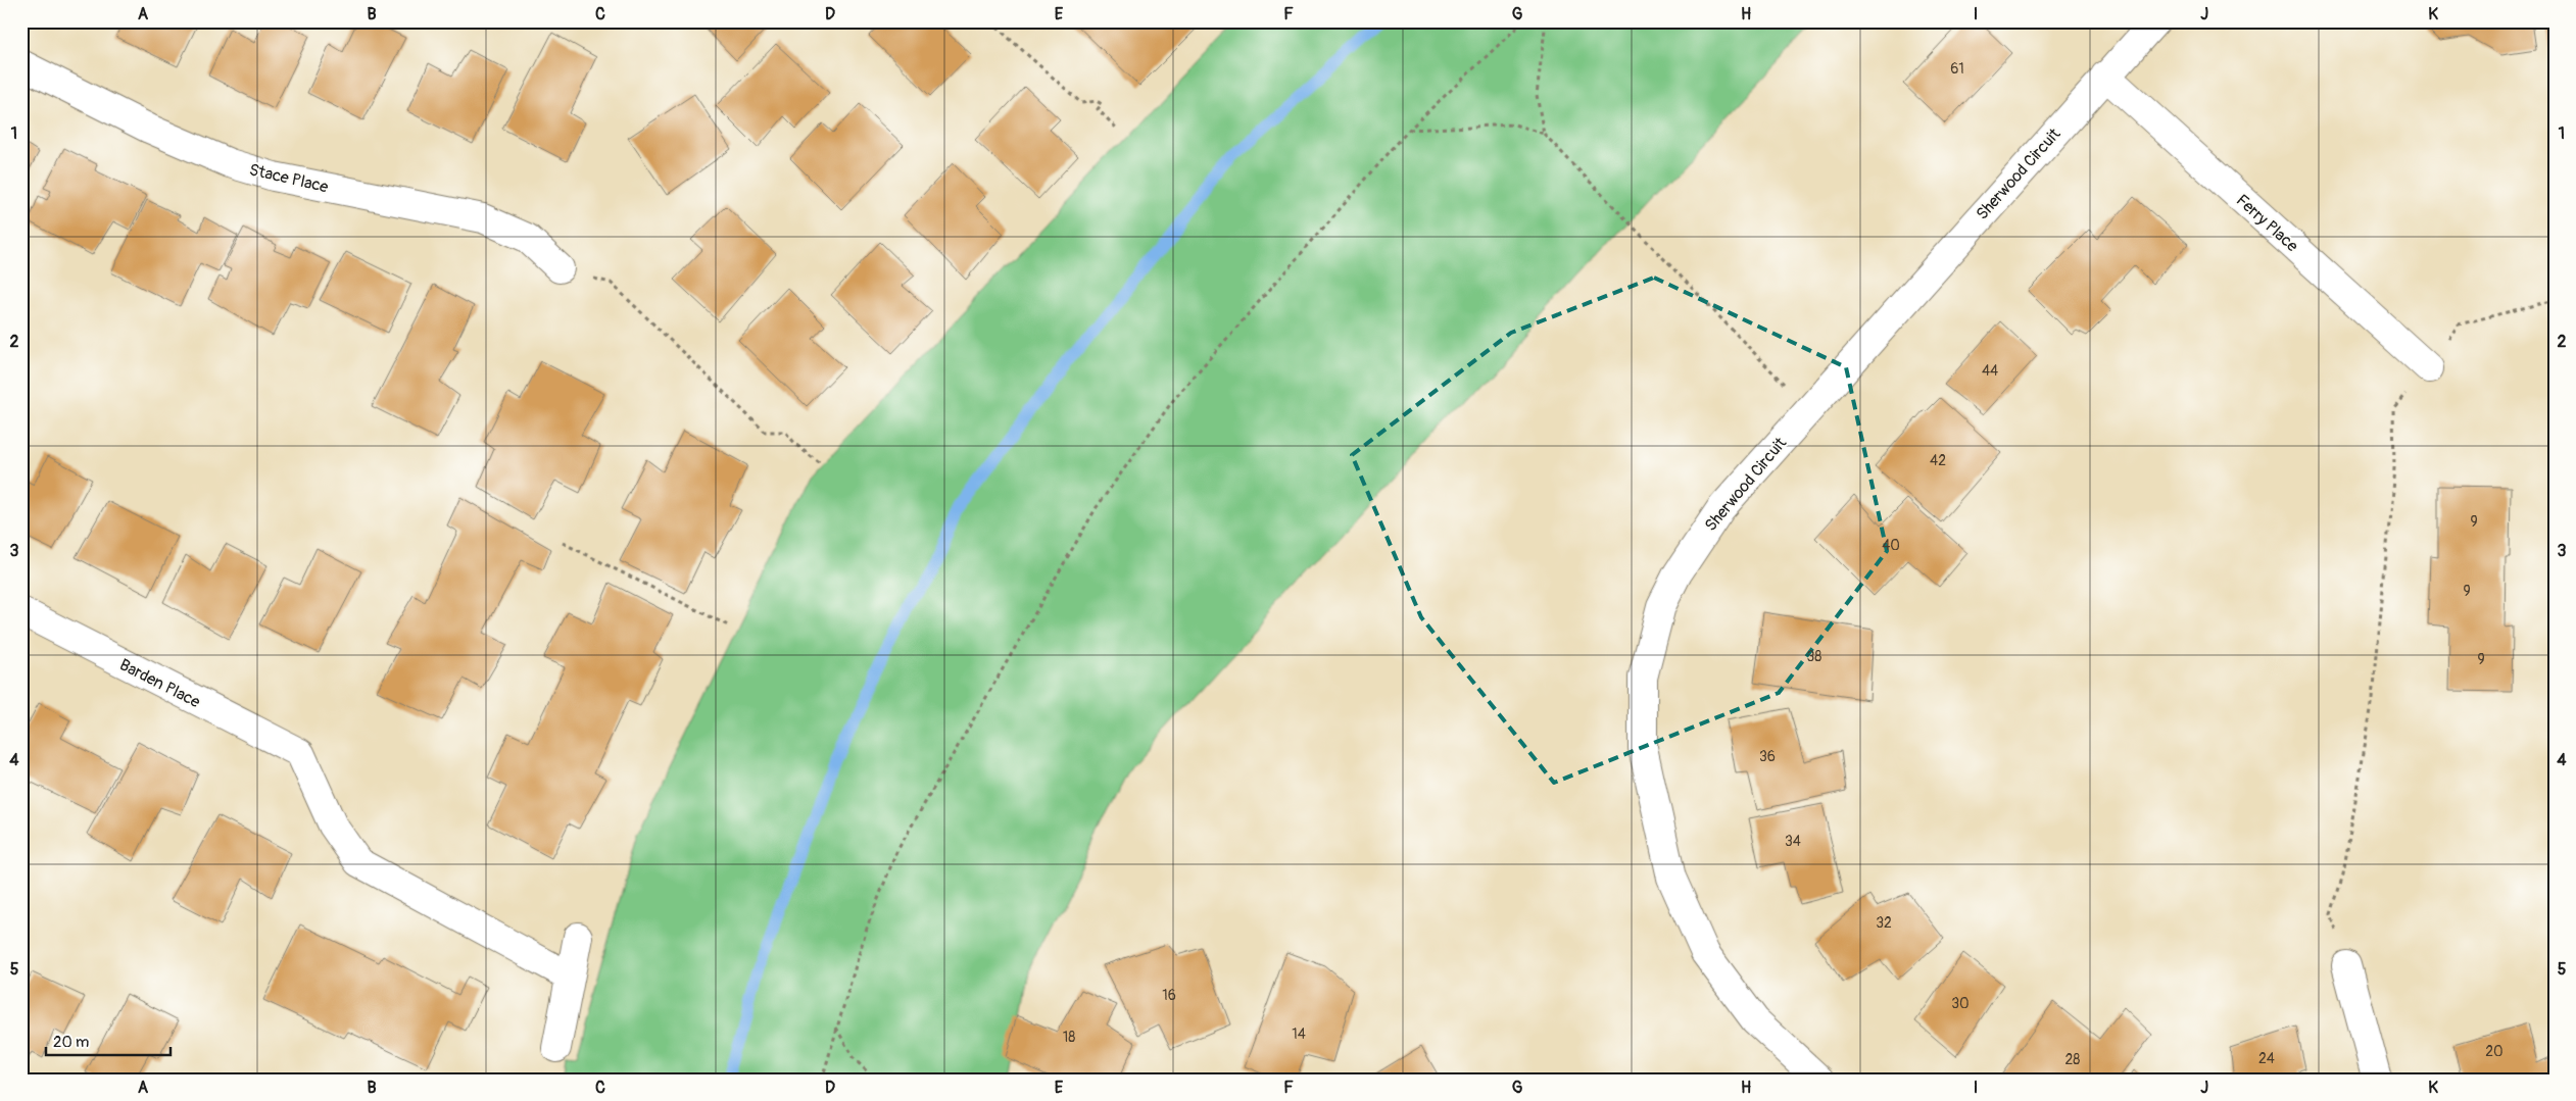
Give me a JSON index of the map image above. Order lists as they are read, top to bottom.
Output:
{
  "streets": {
    "street": [
      "Sherwood Circuit",
      "Stace Place",
      "Ferry Place",
      "Barden Place"
    ]
  },
  "crossings": [
    ["Sherwood Circuit", "Ferry Place"]
  ],
  "house_numbers": [
    "61",
    "44",
    "42",
    "9",
    "40",
    "9",
    "38",
    "9",
    "36",
    "34",
    "32",
    "16",
    "30",
    "14",
    "18",
    "20",
    "24",
    "28"
  ],
  "scale_bar": "20 m",
  "grid": {
    "columns": [
      "A",
      "B",
      "C",
      "D",
      "E",
      "F",
      "G",
      "H",
      "I",
      "J",
      "K"
    ],
    "rows": [
      "1",
      "2",
      "3",
      "4",
      "5"
    ]
  }
}
